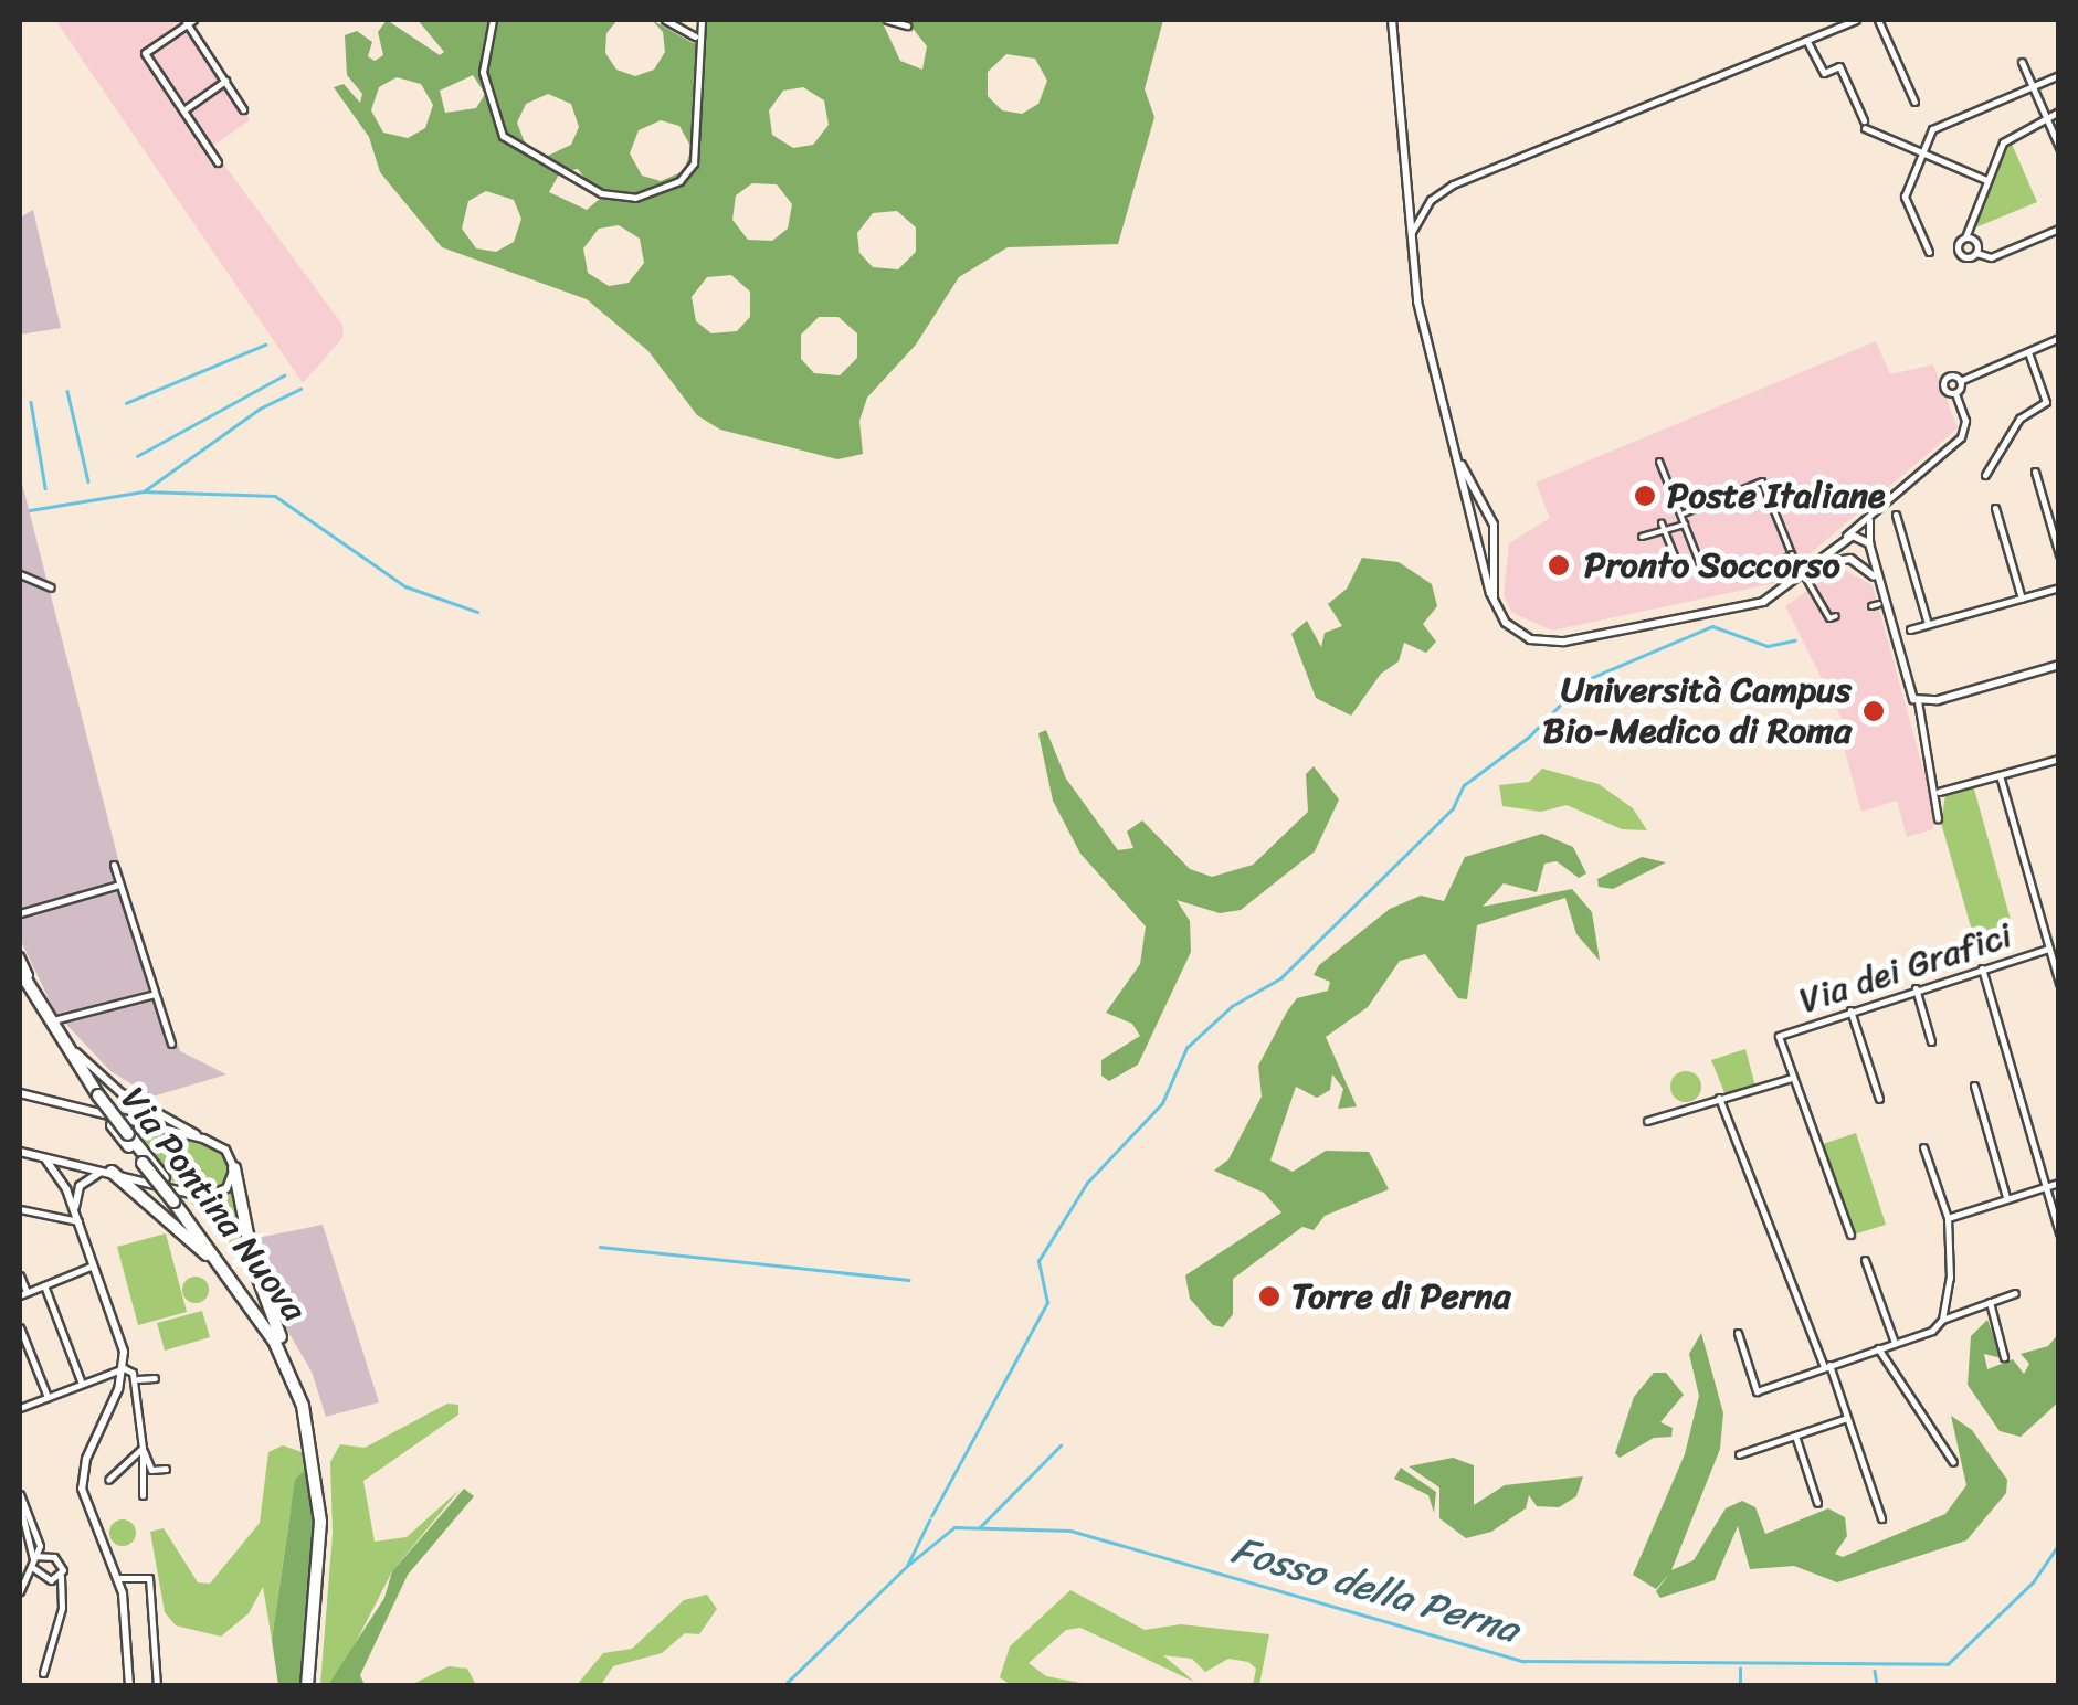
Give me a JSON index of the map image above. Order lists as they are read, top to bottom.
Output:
{
  "streets": {
    "highway": ["Via Pontina Nuova"],
    "street": ["Via dei Grafici"]
  },
  "water": ["Fosso della Perna"],
  "places": [
    "Poste Italiane",
    "Pronto Soccorso",
    "Università Campus Bio-Medico di Roma",
    "Torre di Perna"
  ]
}
